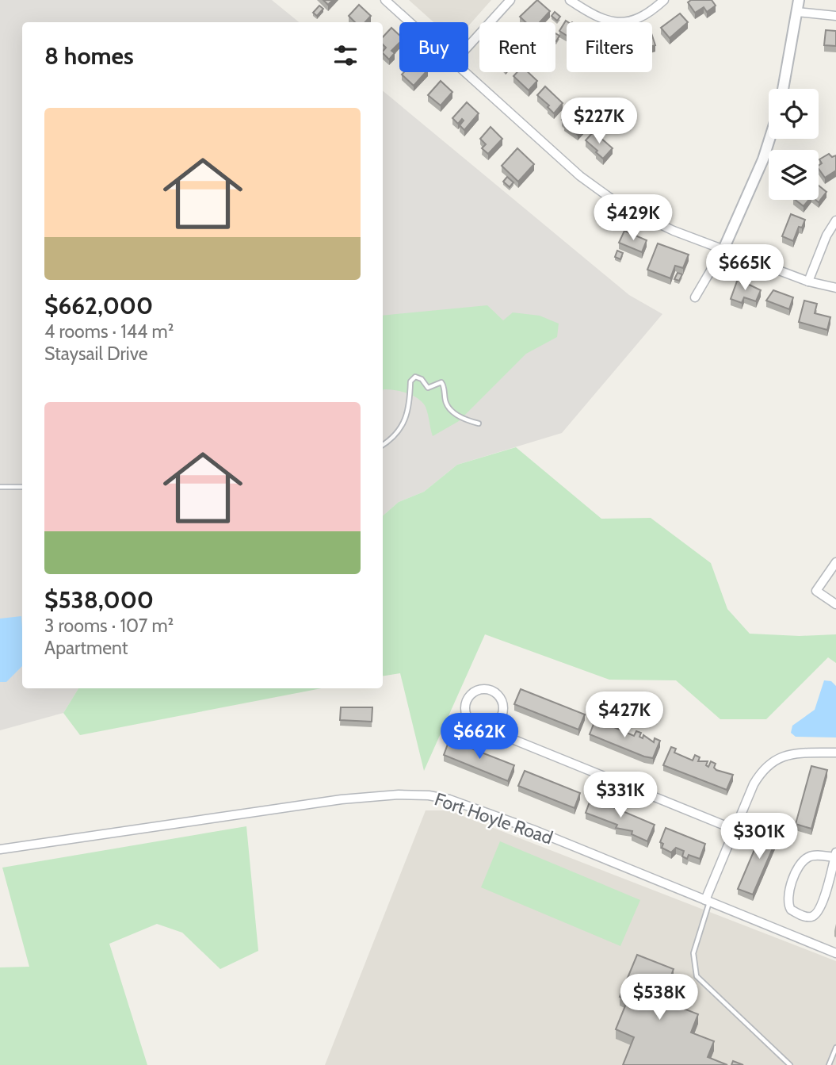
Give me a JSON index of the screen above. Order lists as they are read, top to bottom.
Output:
{
  "streets": {
    "street": ["Fort Hoyle Road"]
  },
  "page": {
    "chip": ["Buy", "Rent", "Filters"],
    "heading": "8 homes",
    "list": [
      {
        "name": "$662,000",
        "note": "4 rooms · 144 m² · Staysail Drive"
      },
      {
        "name": "$538,000",
        "note": "3 rooms · 107 m² · Apartment"
      }
    ],
    "price": [
      "$227K",
      "$429K",
      "$665K",
      "$427K",
      "$662K",
      "$331K",
      "$301K",
      "$538K"
    ]
  }
}
